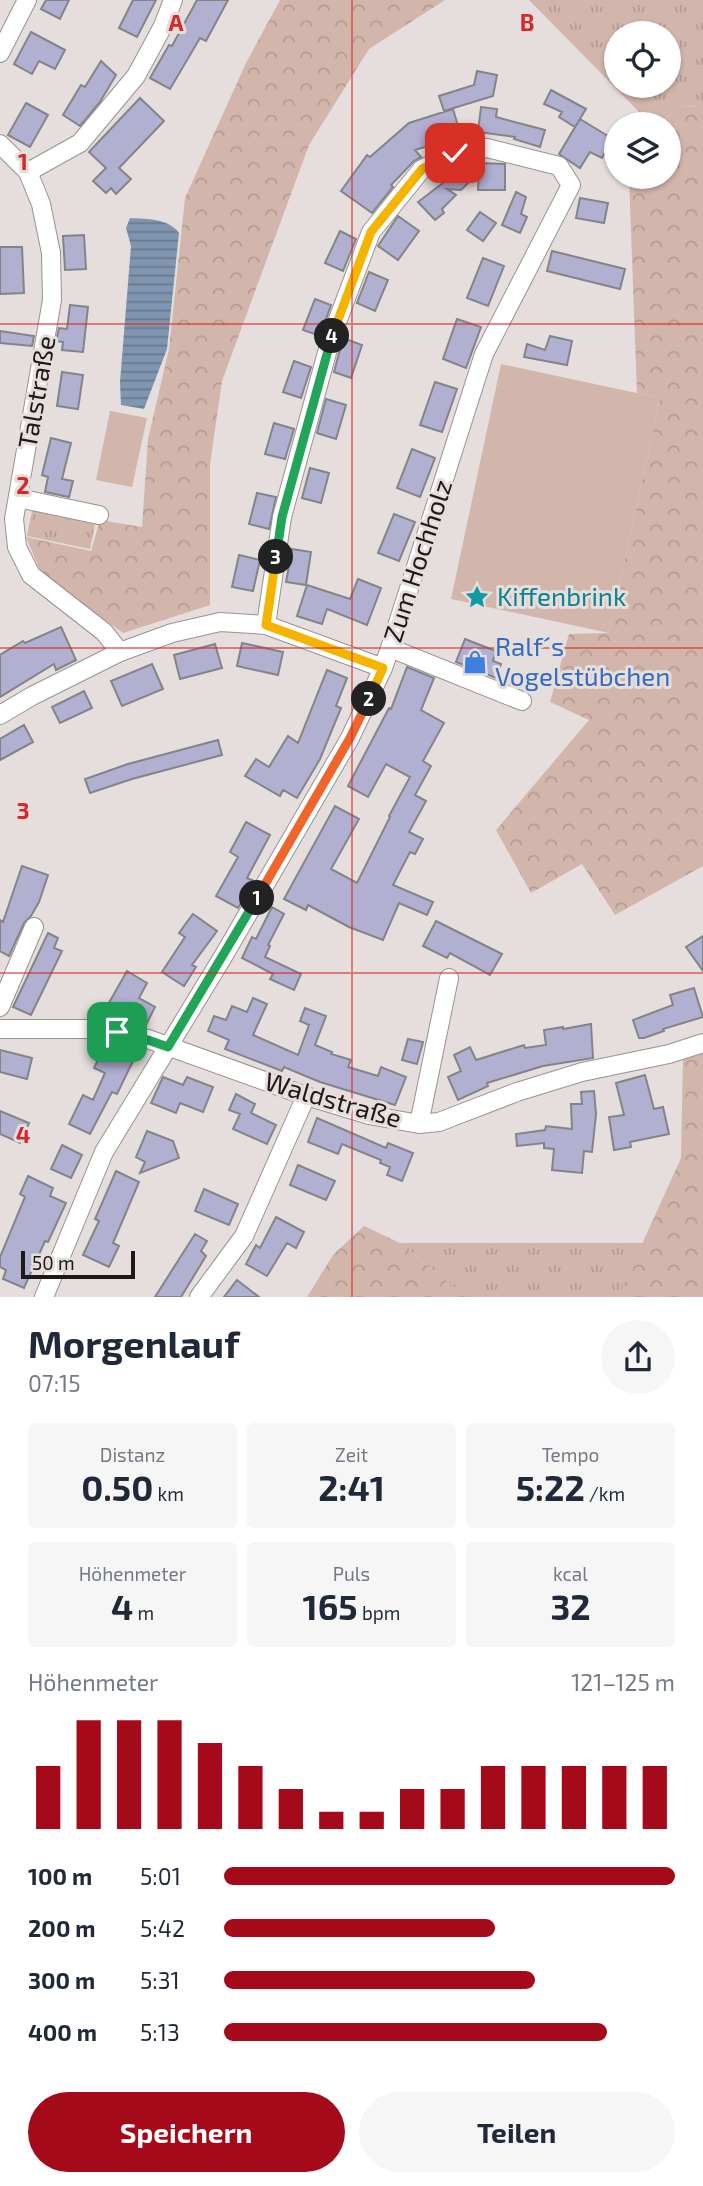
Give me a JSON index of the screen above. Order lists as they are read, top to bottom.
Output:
{
  "streets": {
    "street": ["Talstraße", "Zum Hochholz", "Waldstraße"]
  },
  "crossings": [
    ["Zum Hochholz", "Waldstraße"]
  ],
  "places": {
    "place": ["Kiffenbrink"],
    "shop": ["Ralf´s Vogelstübchen"]
  },
  "scale_bar": "50 m",
  "page": {
    "pins": [
      "4",
      "3",
      "2",
      "1"
    ],
    "scale": "50 m",
    "heading": ["Morgenlauf", "07:15"],
    "stats": [
      ["Distanz", "0.50 km"],
      ["Zeit", "2:41"],
      ["Tempo", "5:22 /km"],
      ["Höhenmeter", "4 m"],
      ["Puls", "165 bpm"],
      ["kcal", "32"]
    ],
    "chart": ["Höhenmeter", "121–125 m"],
    "list": [
      {
        "name": "100 m",
        "note": "5:01"
      },
      {
        "name": "200 m",
        "note": "5:42"
      },
      {
        "name": "300 m",
        "note": "5:31"
      },
      {
        "name": "400 m",
        "note": "5:13"
      }
    ],
    "buttons": ["Speichern", "Teilen"]
  },
  "grid": {
    "columns": ["A", "B"],
    "rows": [
      "1",
      "2",
      "3",
      "4"
    ]
  }
}
